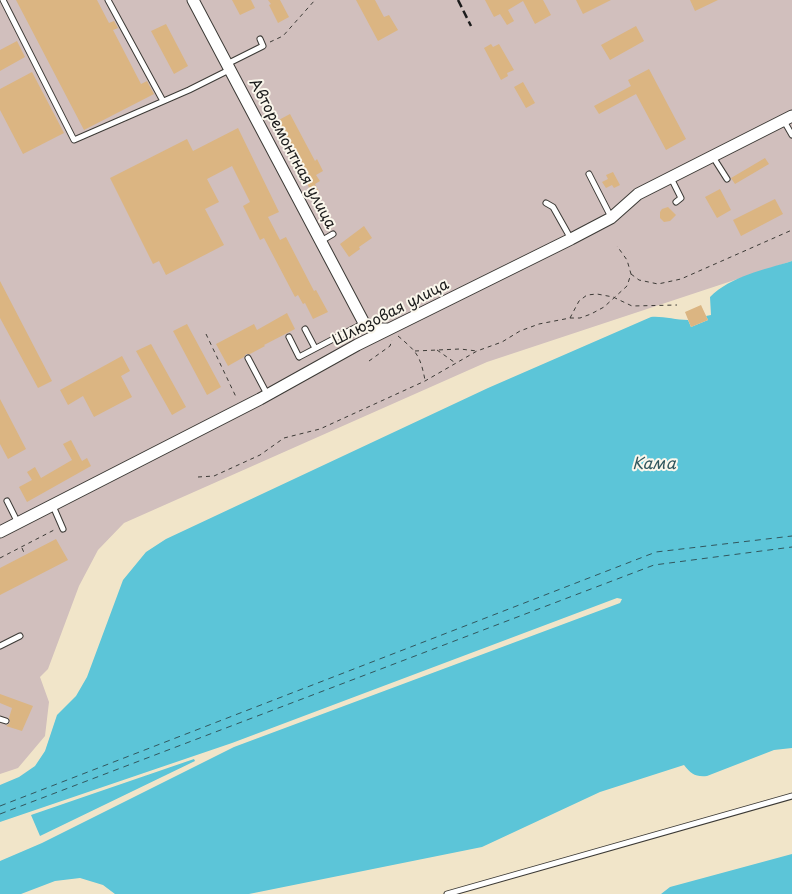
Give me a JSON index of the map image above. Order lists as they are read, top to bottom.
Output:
{
  "streets": {
    "street": ["Авторемонтная улица", "Шлюзовая улица"]
  },
  "water": ["Кама"]
}
